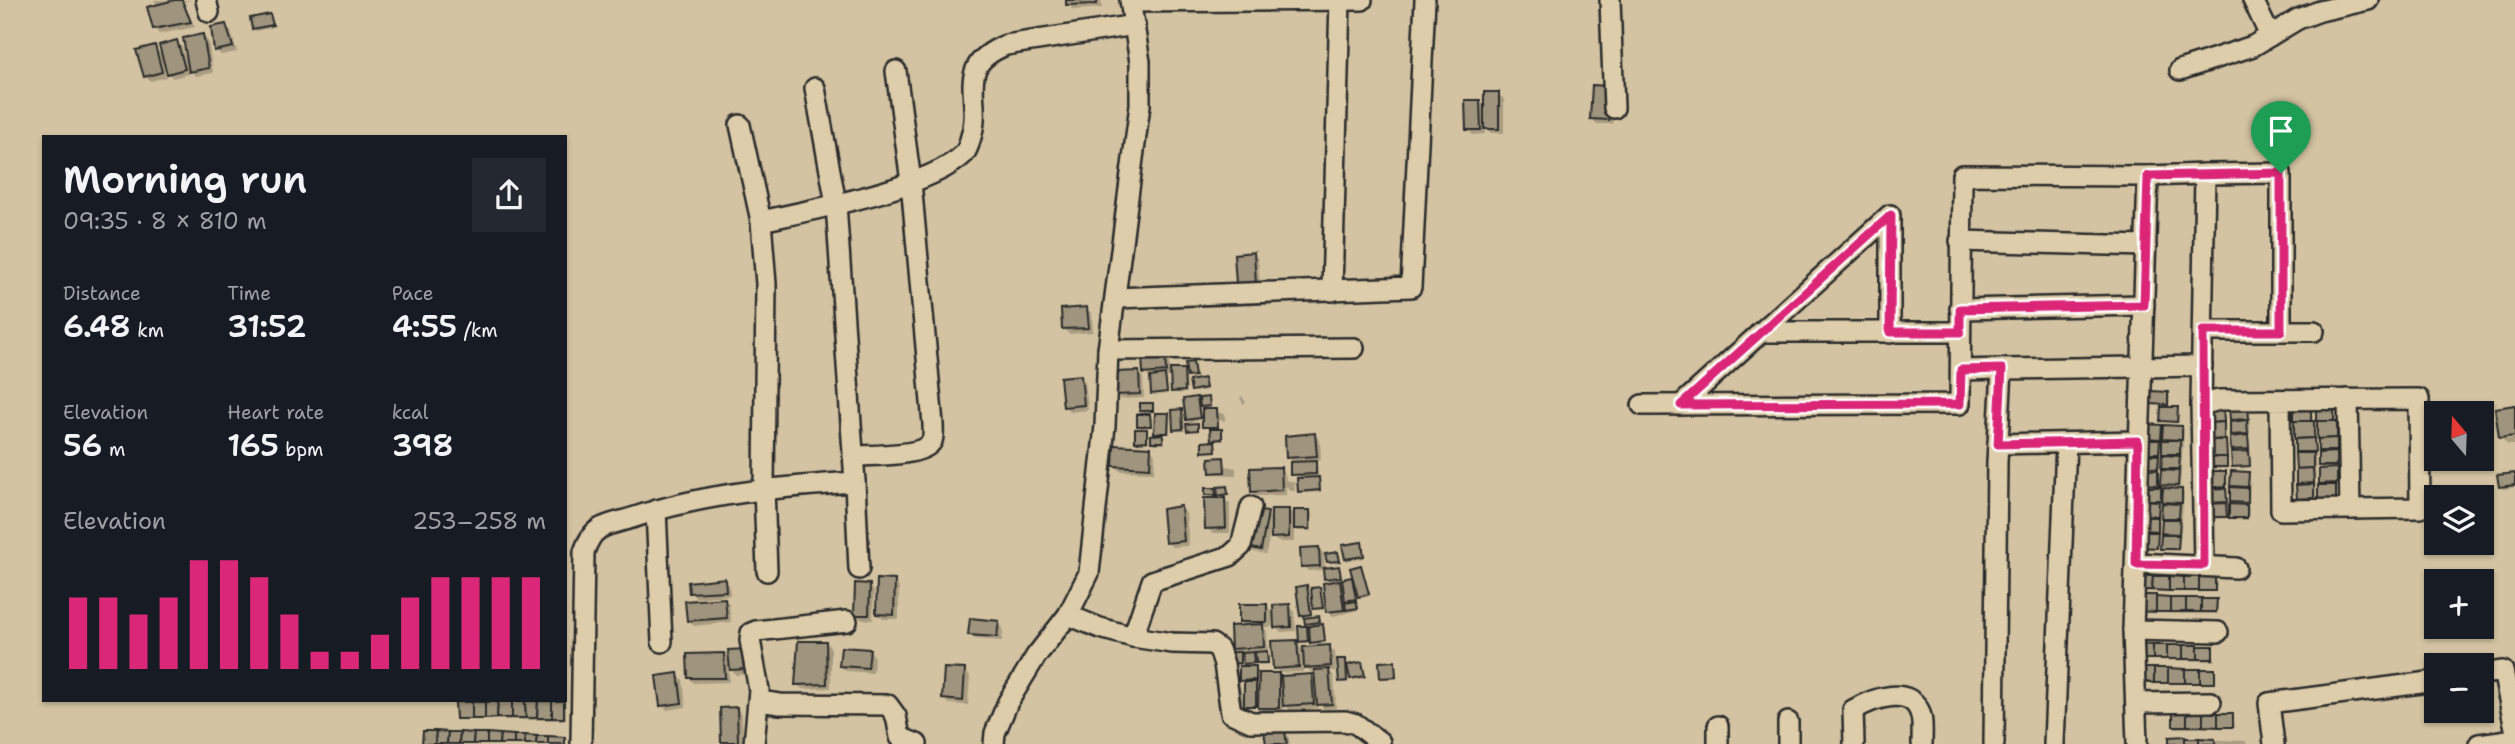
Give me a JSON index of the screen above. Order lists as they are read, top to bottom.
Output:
{
  "north": "top",
  "page": {
    "heading": ["Morning run", "09:35 · 8 × 810 m"],
    "stats": [
      ["Distance", "6.48 km"],
      ["Time", "31:52"],
      ["Pace", "4:55 /km"],
      ["Elevation", "56 m"],
      ["Heart rate", "165 bpm"],
      ["kcal", "398"]
    ],
    "map_buttons": ["+", "−"],
    "chart": ["Elevation", "253–258 m"]
  }
}
